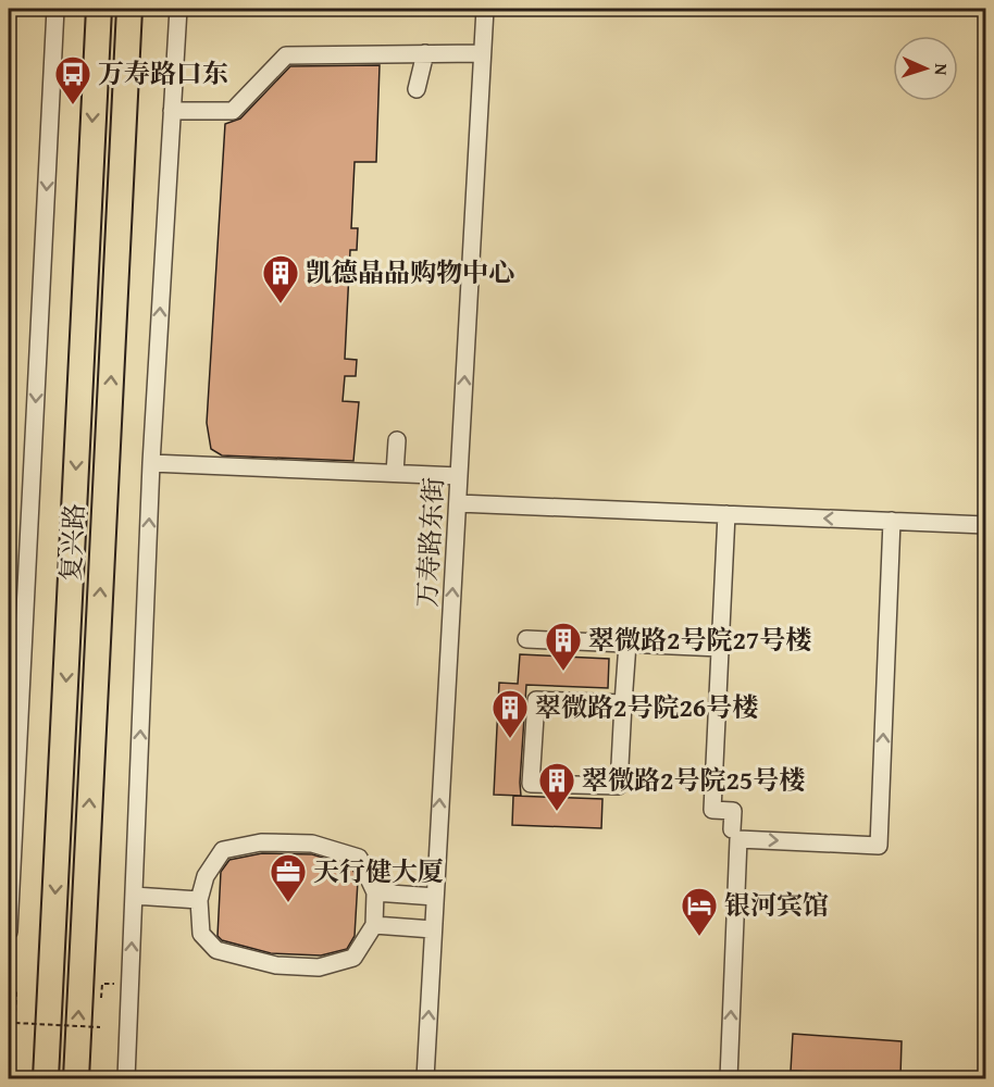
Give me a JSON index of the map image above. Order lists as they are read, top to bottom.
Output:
{
  "streets": {
    "highway": ["复兴路"],
    "street": ["万寿路东街"]
  },
  "one_way": ["万寿路东街"],
  "places": {
    "bus stop": ["万寿路口东"],
    "building": [
      "凯德晶品购物中心",
      "翠微路2号院27号楼",
      "翠微路2号院26号楼",
      "翠微路2号院25号楼"
    ],
    "office": ["天行健大厦"],
    "hotel": ["银河宾馆"]
  },
  "north": "right"
}
